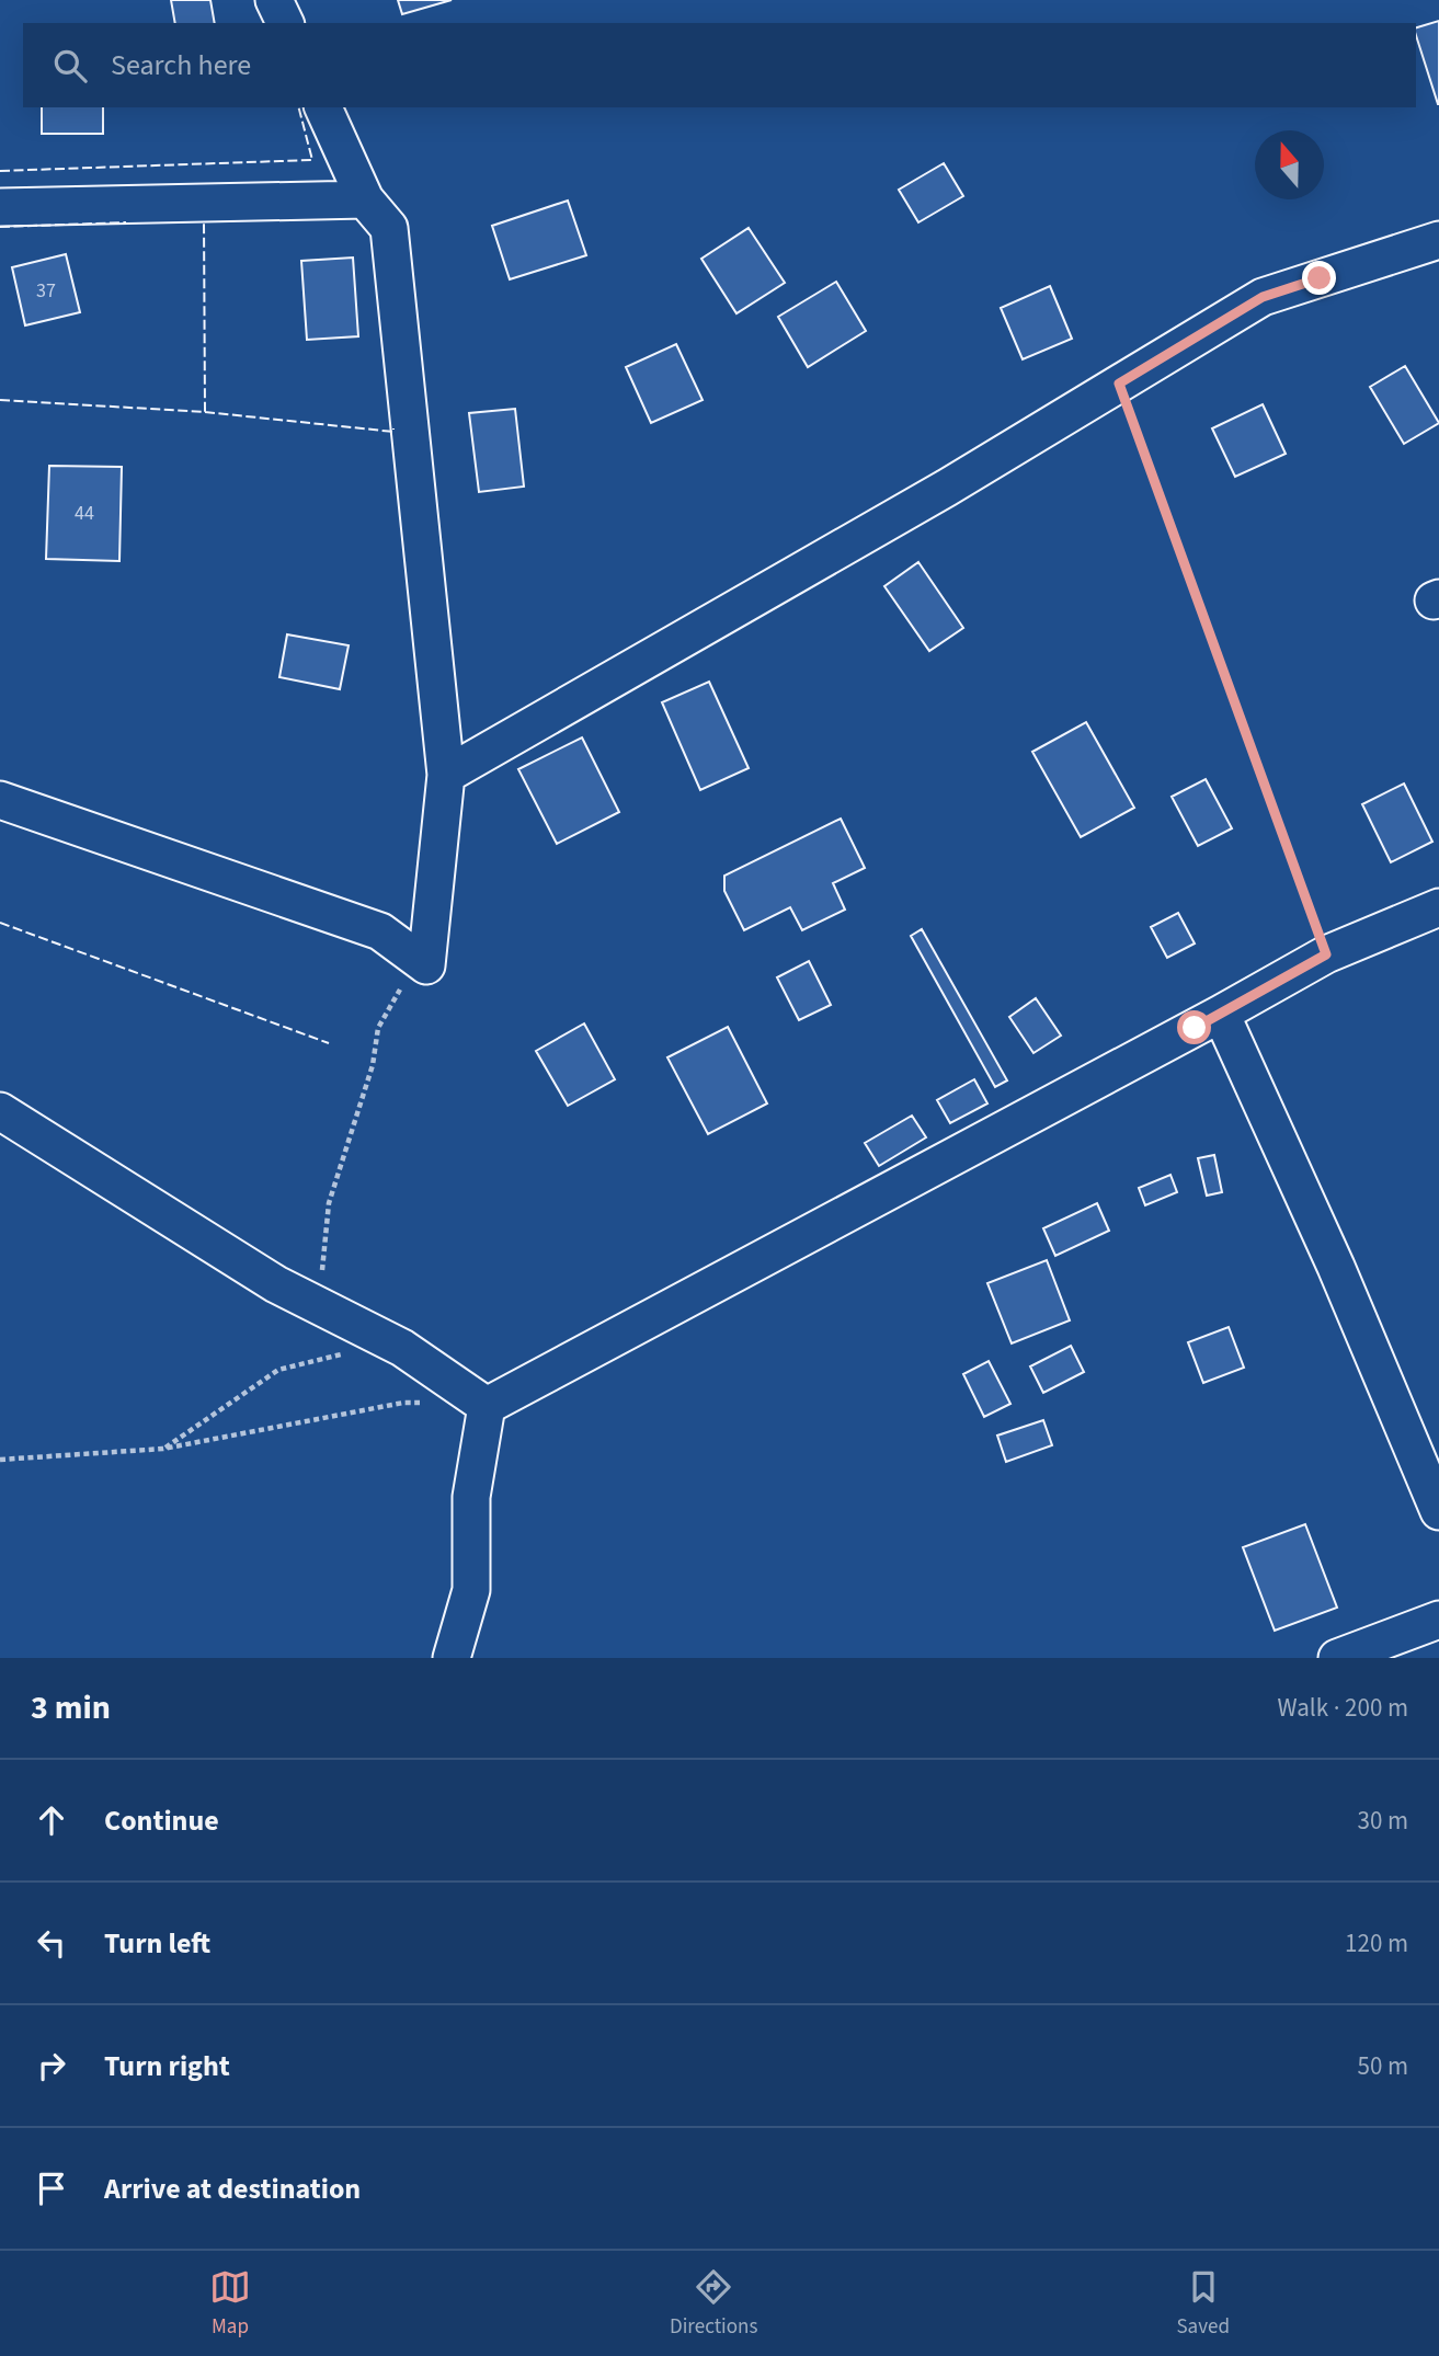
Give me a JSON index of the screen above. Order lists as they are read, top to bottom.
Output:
{
  "house_numbers": ["37", "44"],
  "north": "top",
  "page": {
    "search": "Search here",
    "heading": ["3 min", "Walk · 200 m"],
    "list": [
      ["Continue", "30 m"],
      ["Turn left", "120 m"],
      ["Turn right", "50 m"],
      "Arrive at destination"
    ],
    "nav": ["Map", "Directions", "Saved"]
  }
}
